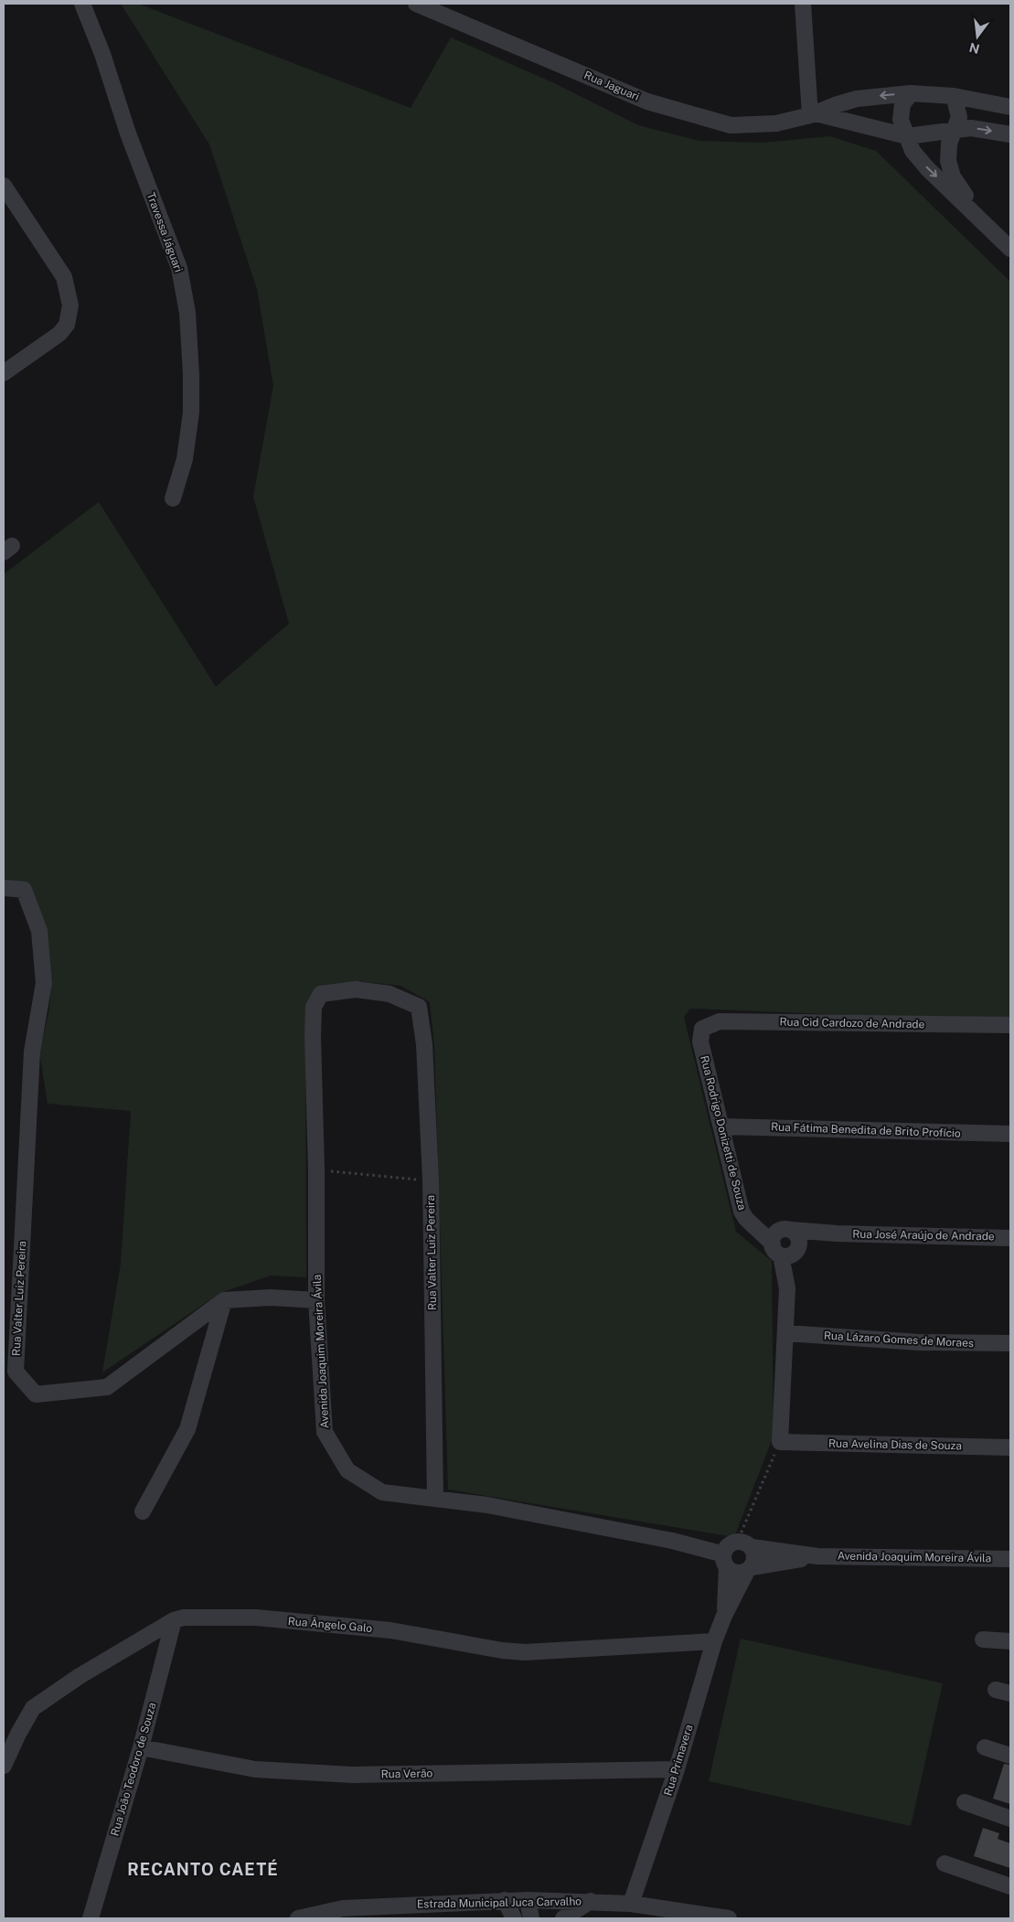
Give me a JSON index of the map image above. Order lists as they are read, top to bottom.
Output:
{
  "streets": {
    "street": [
      "Rua Jaguari",
      "Travessa Jáguari",
      "Rua Cid Cardozo de Andrade",
      "Rua Fátima Benedita de Brito Profício",
      "Rua Rodrigo Donizetti de Souza",
      "Rua José Araújo de Andrade",
      "Rua Valter Luiz Pereira",
      "Rua Lázaro Gomes de Moraes",
      "Avenida Joaquim Moreira Ávila",
      "Rua Avelina Dias de Souza",
      "Rua Ângelo Galo",
      "Rua Primavera",
      "Rua João Teodoro de Souza",
      "Rua Verão",
      "Estrada Municipal Juca Carvalho"
    ]
  },
  "crossings": [
    ["Rua Cid Cardozo de Andrade", "Rua Rodrigo Donizetti de Souza"],
    ["Rua Fátima Benedita de Brito Profício", "Rua Rodrigo Donizetti de Souza"],
    ["Rua Rodrigo Donizetti de Souza", "Rua José Araújo de Andrade"],
    ["Rua Valter Luiz Pereira", "Avenida Joaquim Moreira Ávila"],
    ["Avenida Joaquim Moreira Ávila", "Rua Primavera"],
    ["Rua Ângelo Galo", "Rua Primavera"],
    ["Rua Ângelo Galo", "Rua João Teodoro de Souza"],
    ["Rua Primavera", "Rua Verão"],
    ["Rua Primavera", "Estrada Municipal Juca Carvalho"],
    ["Rua João Teodoro de Souza", "Rua Verão"]
  ],
  "districts": ["RECANTO CAETÉ"],
  "north": "bottom"
}
